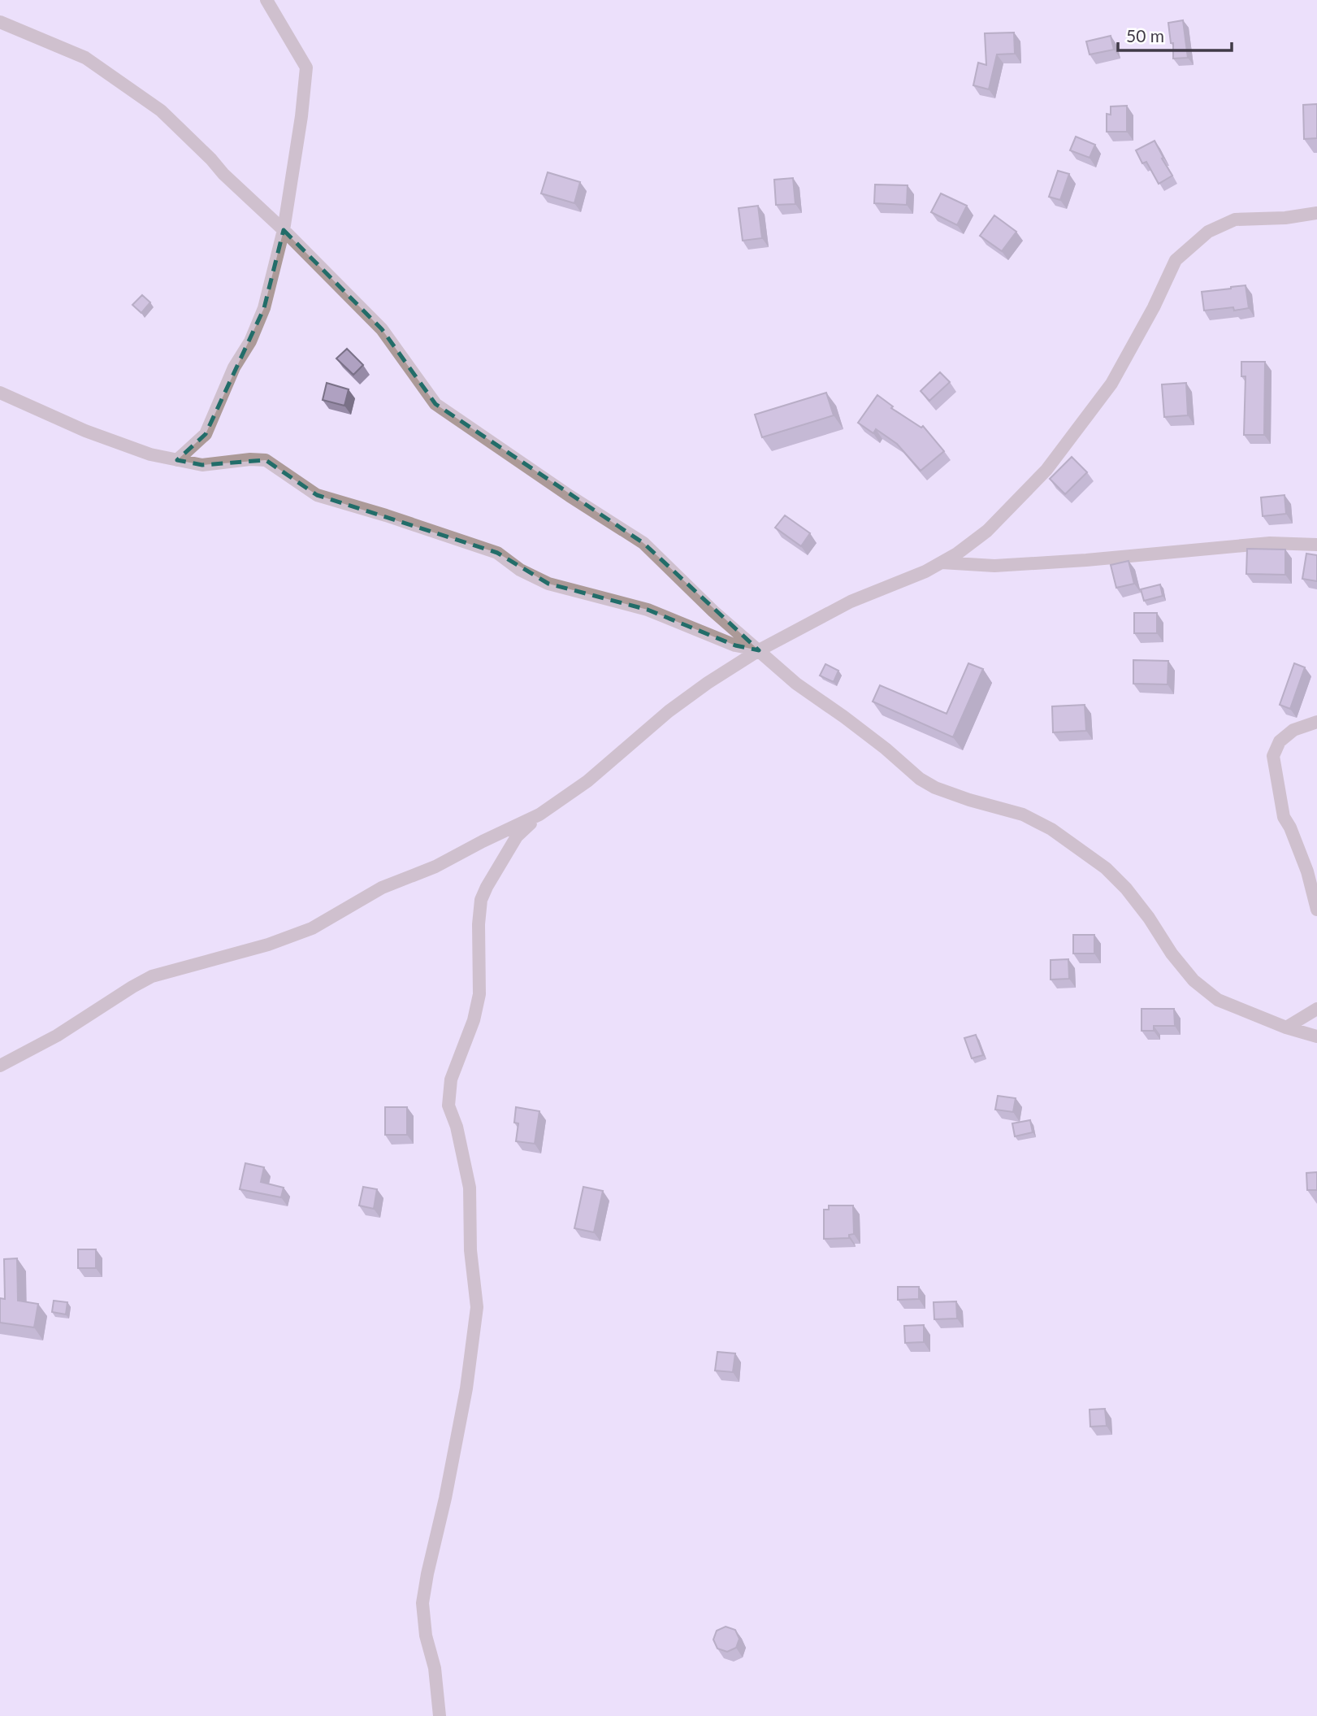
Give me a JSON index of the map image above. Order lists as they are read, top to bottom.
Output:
{
  "scale_bar": "50 m"
}
